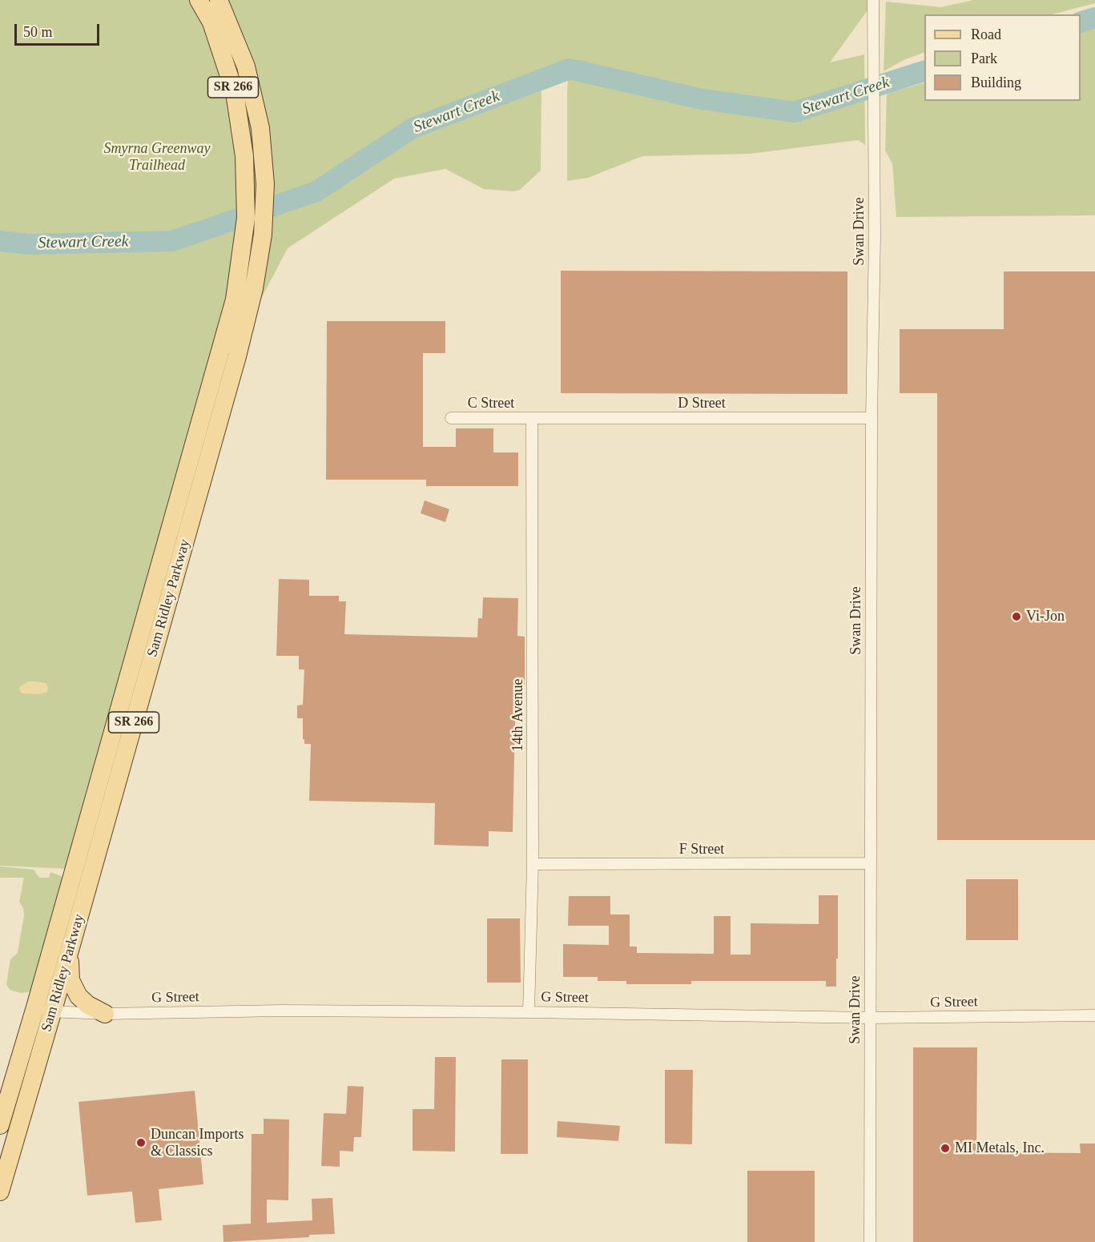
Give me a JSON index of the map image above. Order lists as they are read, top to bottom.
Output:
{
  "streets": {
    "main road": ["SR 266", "Sam Ridley Parkway"],
    "street": [
      "Swan Drive",
      "C Street",
      "D Street",
      "14th Avenue",
      "F Street",
      "G Street"
    ]
  },
  "crossings": [
    ["Swan Drive", "D Street"],
    ["Swan Drive", "F Street"],
    ["Swan Drive", "G Street"],
    ["C Street", "D Street"],
    ["C Street", "14th Avenue"],
    ["D Street", "14th Avenue"],
    ["Sam Ridley Parkway", "G Street"],
    ["14th Avenue", "F Street"],
    ["14th Avenue", "G Street"]
  ],
  "water": ["Stewart Creek"],
  "parks": ["Smyrna Greenway Trailhead"],
  "places": ["Vi-Jon", "Duncan Imports & Classics", "MI Metals, Inc."],
  "legend": ["Road", "Park", "Building"],
  "scale_bar": "50 m"
}
